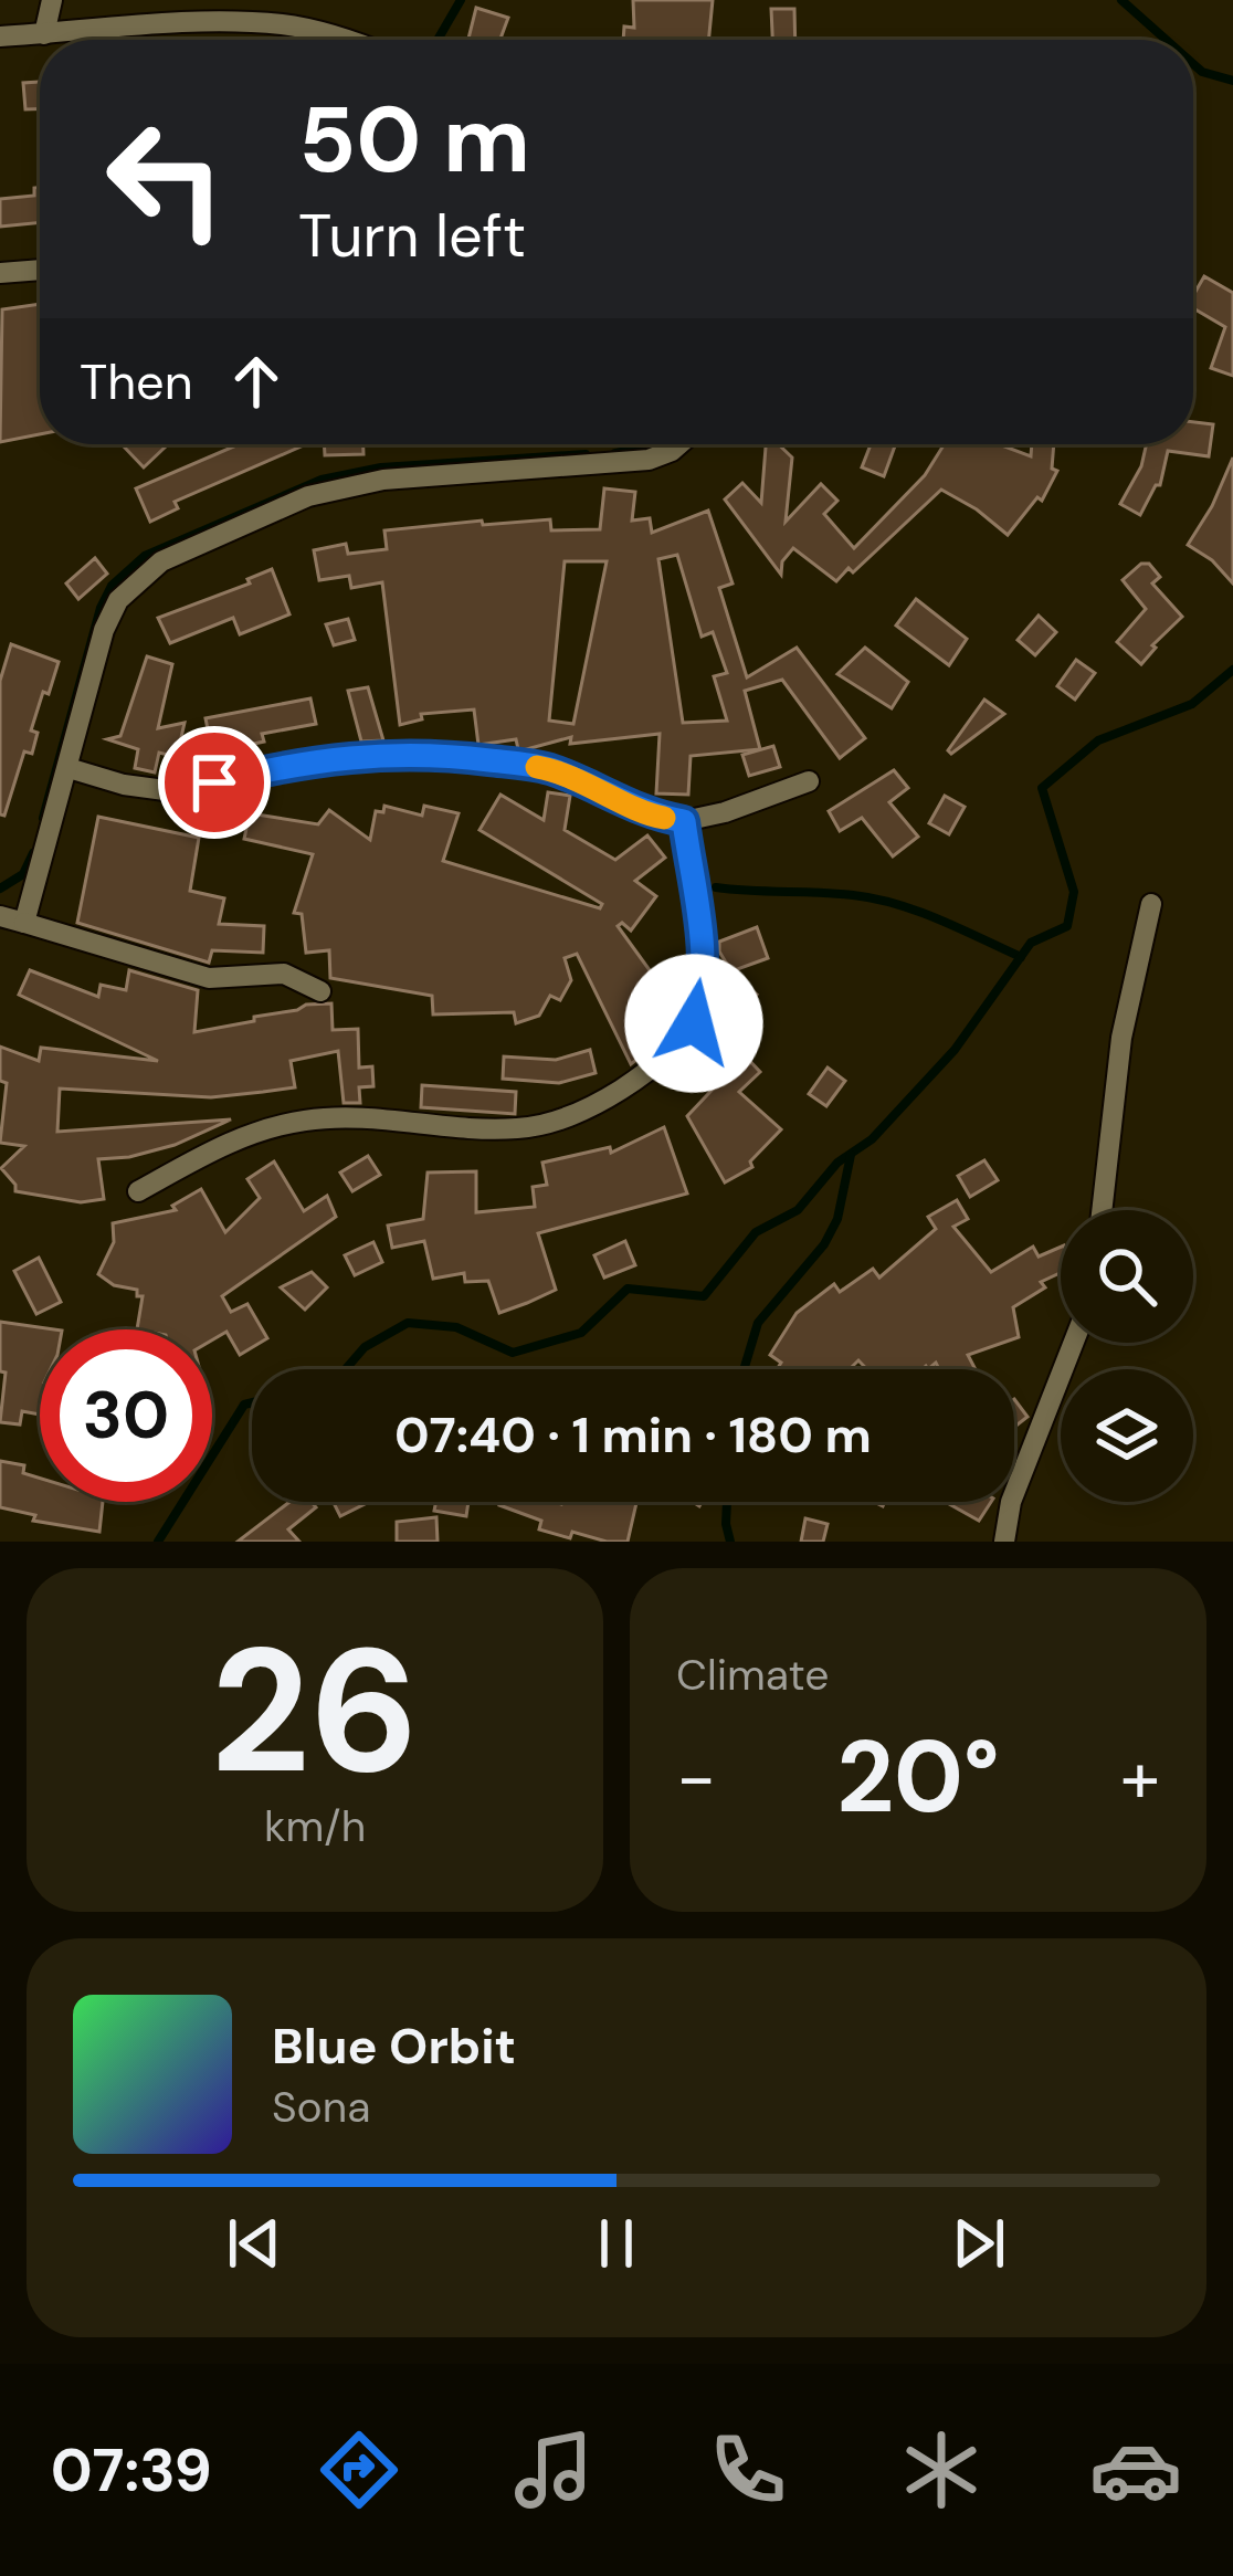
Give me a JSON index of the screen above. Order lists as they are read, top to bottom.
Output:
{
  "page": {
    "turn": ["50 m", "Turn left"],
    "then": "Then",
    "limit": "30",
    "trip": "07:40 · 1 min · 180 m",
    "tile": [
      ["26", "km/h"],
      "Climate"
    ],
    "heat": ["−", "20°", "+"],
    "song": ["Blue Orbit", "Sona"],
    "tabs": "07:39"
  }
}
